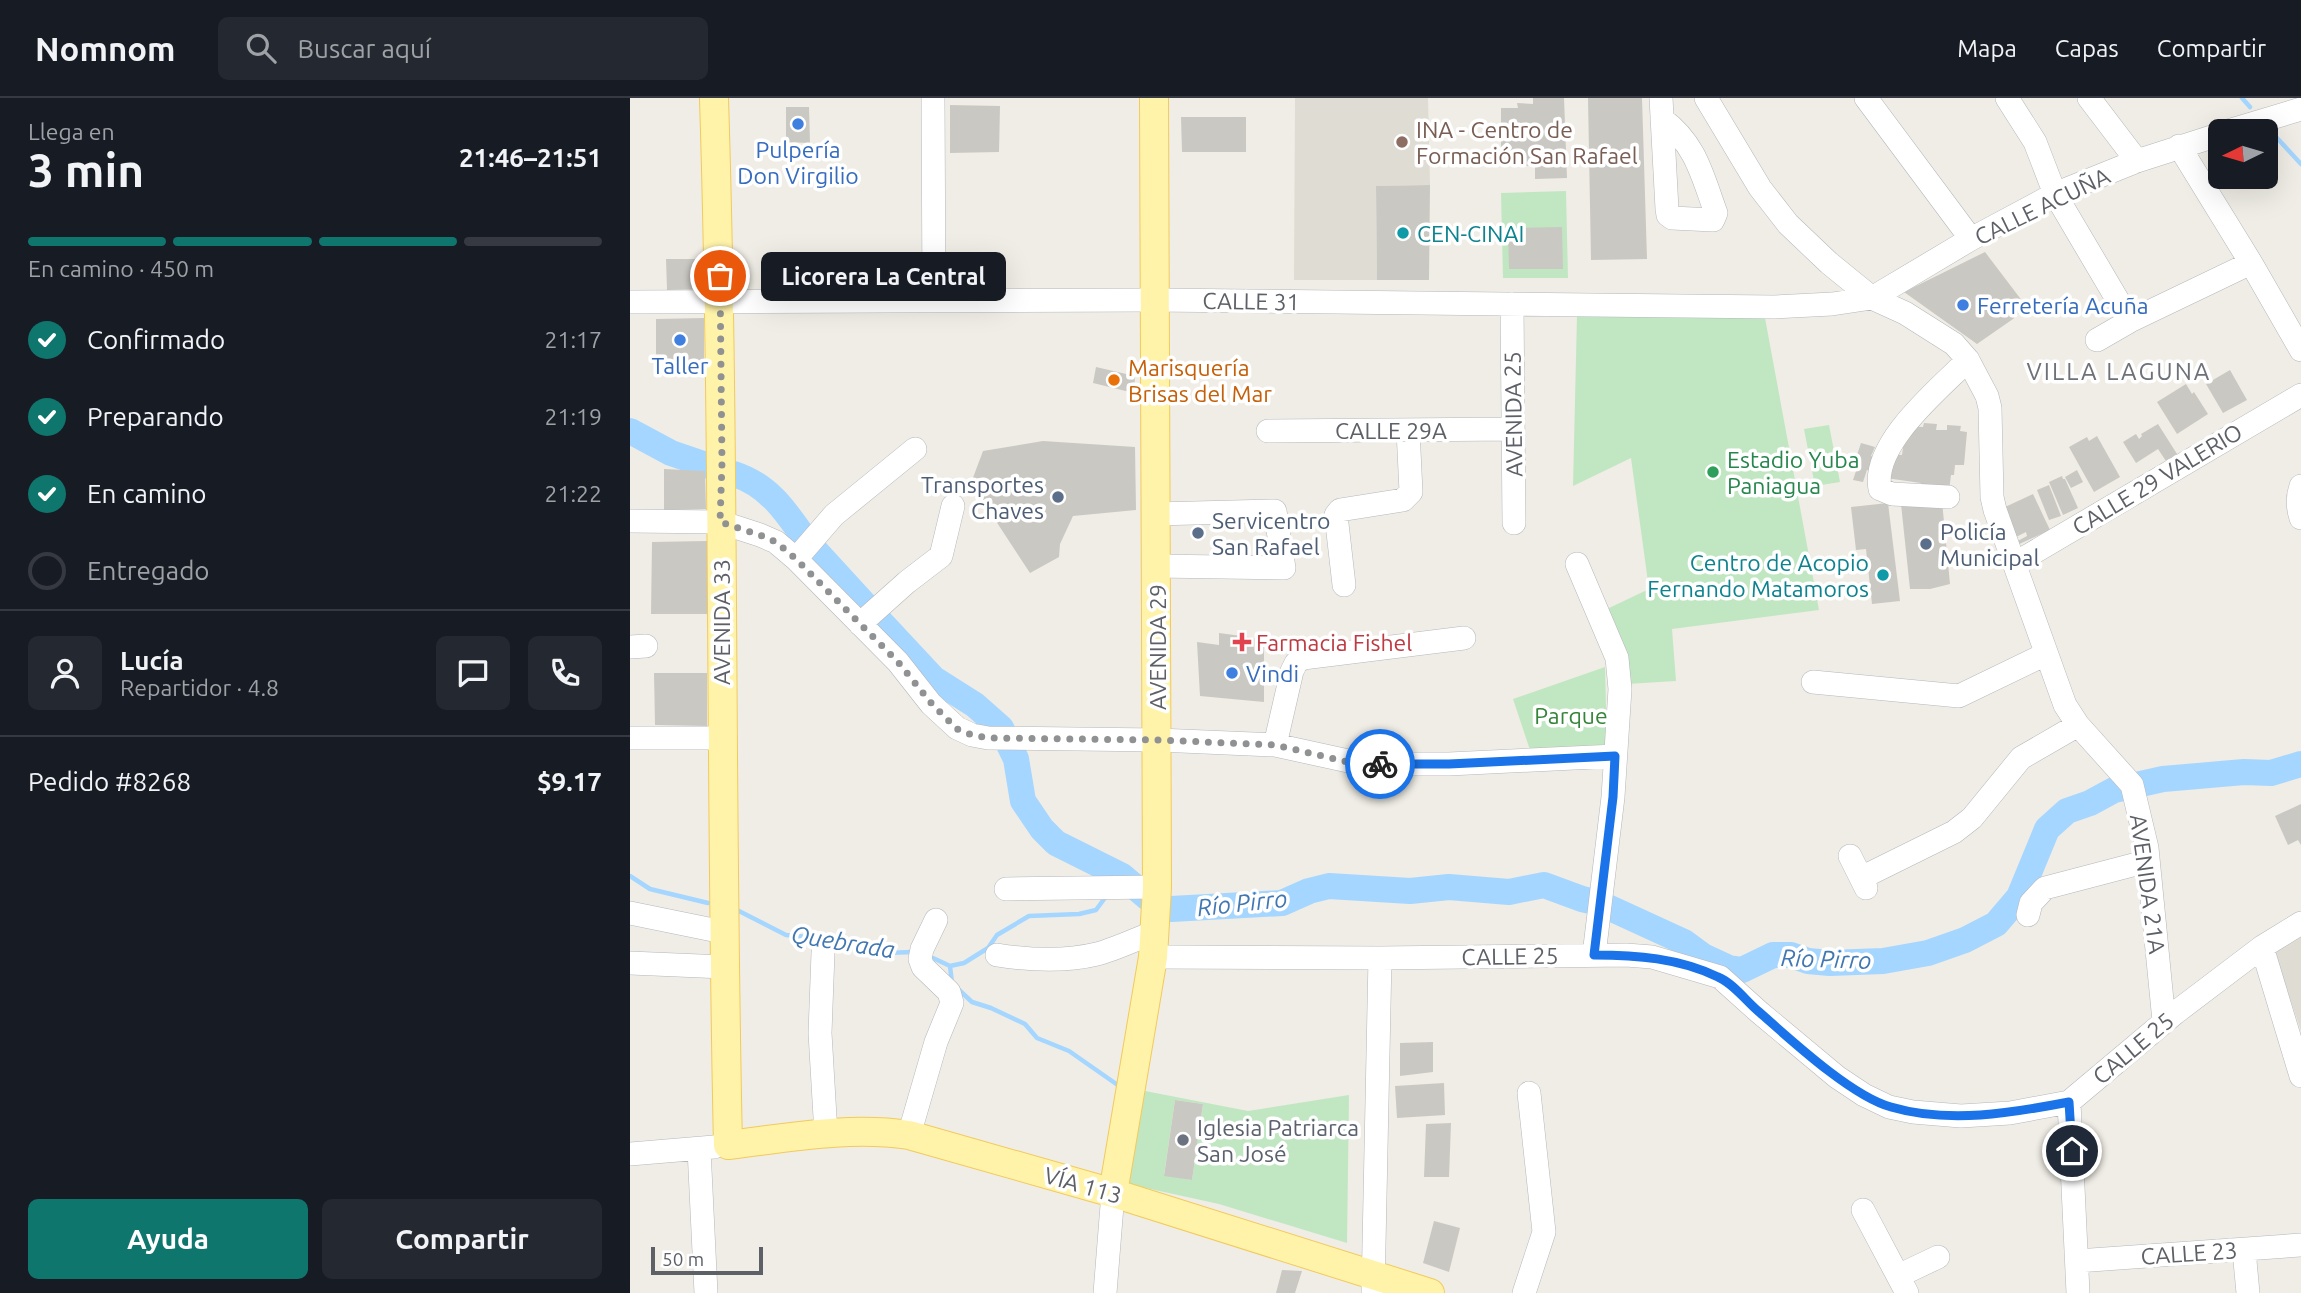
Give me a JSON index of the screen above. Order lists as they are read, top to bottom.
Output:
{
  "streets": {
    "main road": ["AVENIDA 33", "AVENIDA 29", "VÍA 113"],
    "street": [
      "CALLE ACUÑA",
      "CALLE 31",
      "AVENIDA 25",
      "CALLE 29A",
      "CALLE 29 VALERIO",
      "AVENIDA 21A",
      "CALLE 25",
      "CALLE 23"
    ]
  },
  "crossings": [
    ["CALLE ACUÑA", "CALLE 31"],
    ["CALLE ACUÑA", "AVENIDA 21A"],
    ["CALLE 31", "AVENIDA 25"],
    ["CALLE 31", "AVENIDA 33"],
    ["CALLE 31", "AVENIDA 29"],
    ["CALLE 31", "AVENIDA 21A"],
    ["AVENIDA 25", "CALLE 29A"],
    ["CALLE 29 VALERIO", "AVENIDA 21A"],
    ["AVENIDA 33", "VÍA 113"],
    ["AVENIDA 29", "CALLE 25"],
    ["AVENIDA 29", "VÍA 113"],
    ["AVENIDA 21A", "CALLE 25"]
  ],
  "districts": ["VILLA LAGUNA"],
  "water": ["Río Pirro", "Quebrada"],
  "parks": ["Parque"],
  "places": {
    "other": [
      "Pulpería Don Virgilio",
      "INA - Centro de Formación San Rafael",
      "CEN-CINAI",
      "Licorera La Central",
      "Ferretería Acuña",
      "Taller",
      "Marisquería Brisas del Mar",
      "Estadio Yuba Paniagua",
      "Transportes Chaves",
      "Servicentro San Rafael",
      "Policía Municipal",
      "Centro de Acopio Fernando Matamoros",
      "Vindi",
      "Iglesia Patriarca San José"
    ],
    "health": ["Farmacia Fishel"]
  },
  "scale_bar": "50 m",
  "north": "left",
  "page": {
    "header": "Nomnom",
    "search": "Buscar aquí",
    "nav": ["Mapa", "Capas", "Compartir"],
    "heading": ["3 min", "Llega en", "21:46–21:51"],
    "panel": [
      "Lucía",
      "Repartidor · 4.8",
      "Pedido #8268",
      "$9.17"
    ],
    "bar": "En camino · 450 m",
    "bubble": "Licorera La Central",
    "list": [
      ["Confirmado", "21:17"],
      ["Preparando", "21:19"],
      ["En camino", "21:22"],
      "Entregado"
    ],
    "buttons": ["Ayuda", "Compartir"],
    "scale": "50 m"
  }
}
